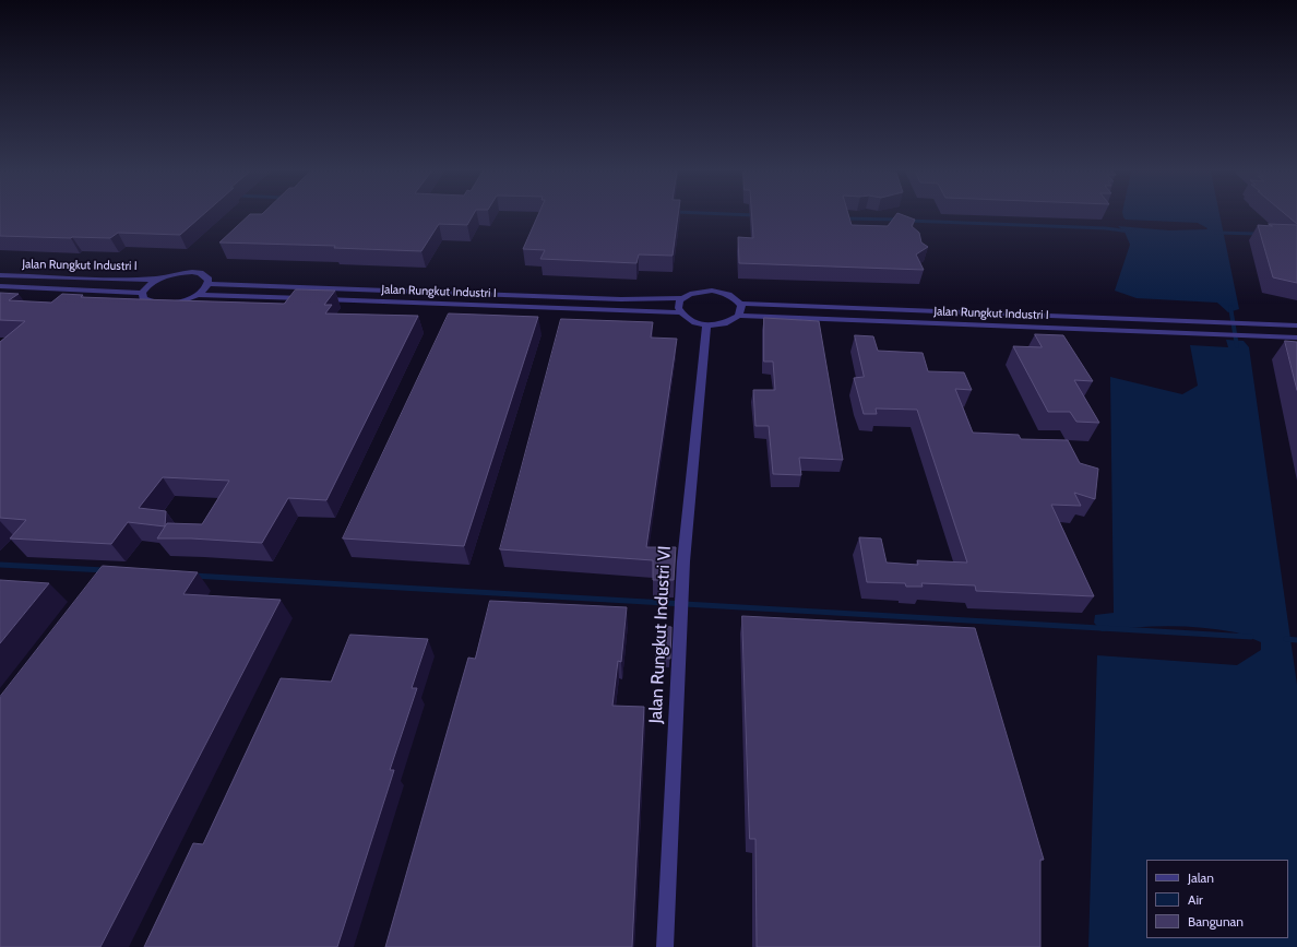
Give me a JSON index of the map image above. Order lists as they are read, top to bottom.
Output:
{
  "streets": {
    "street": ["Jalan Rungkut Industri I", "Jalan Rungkut Industri VI"]
  },
  "legend": ["Jalan", "Air", "Bangunan"]
}
